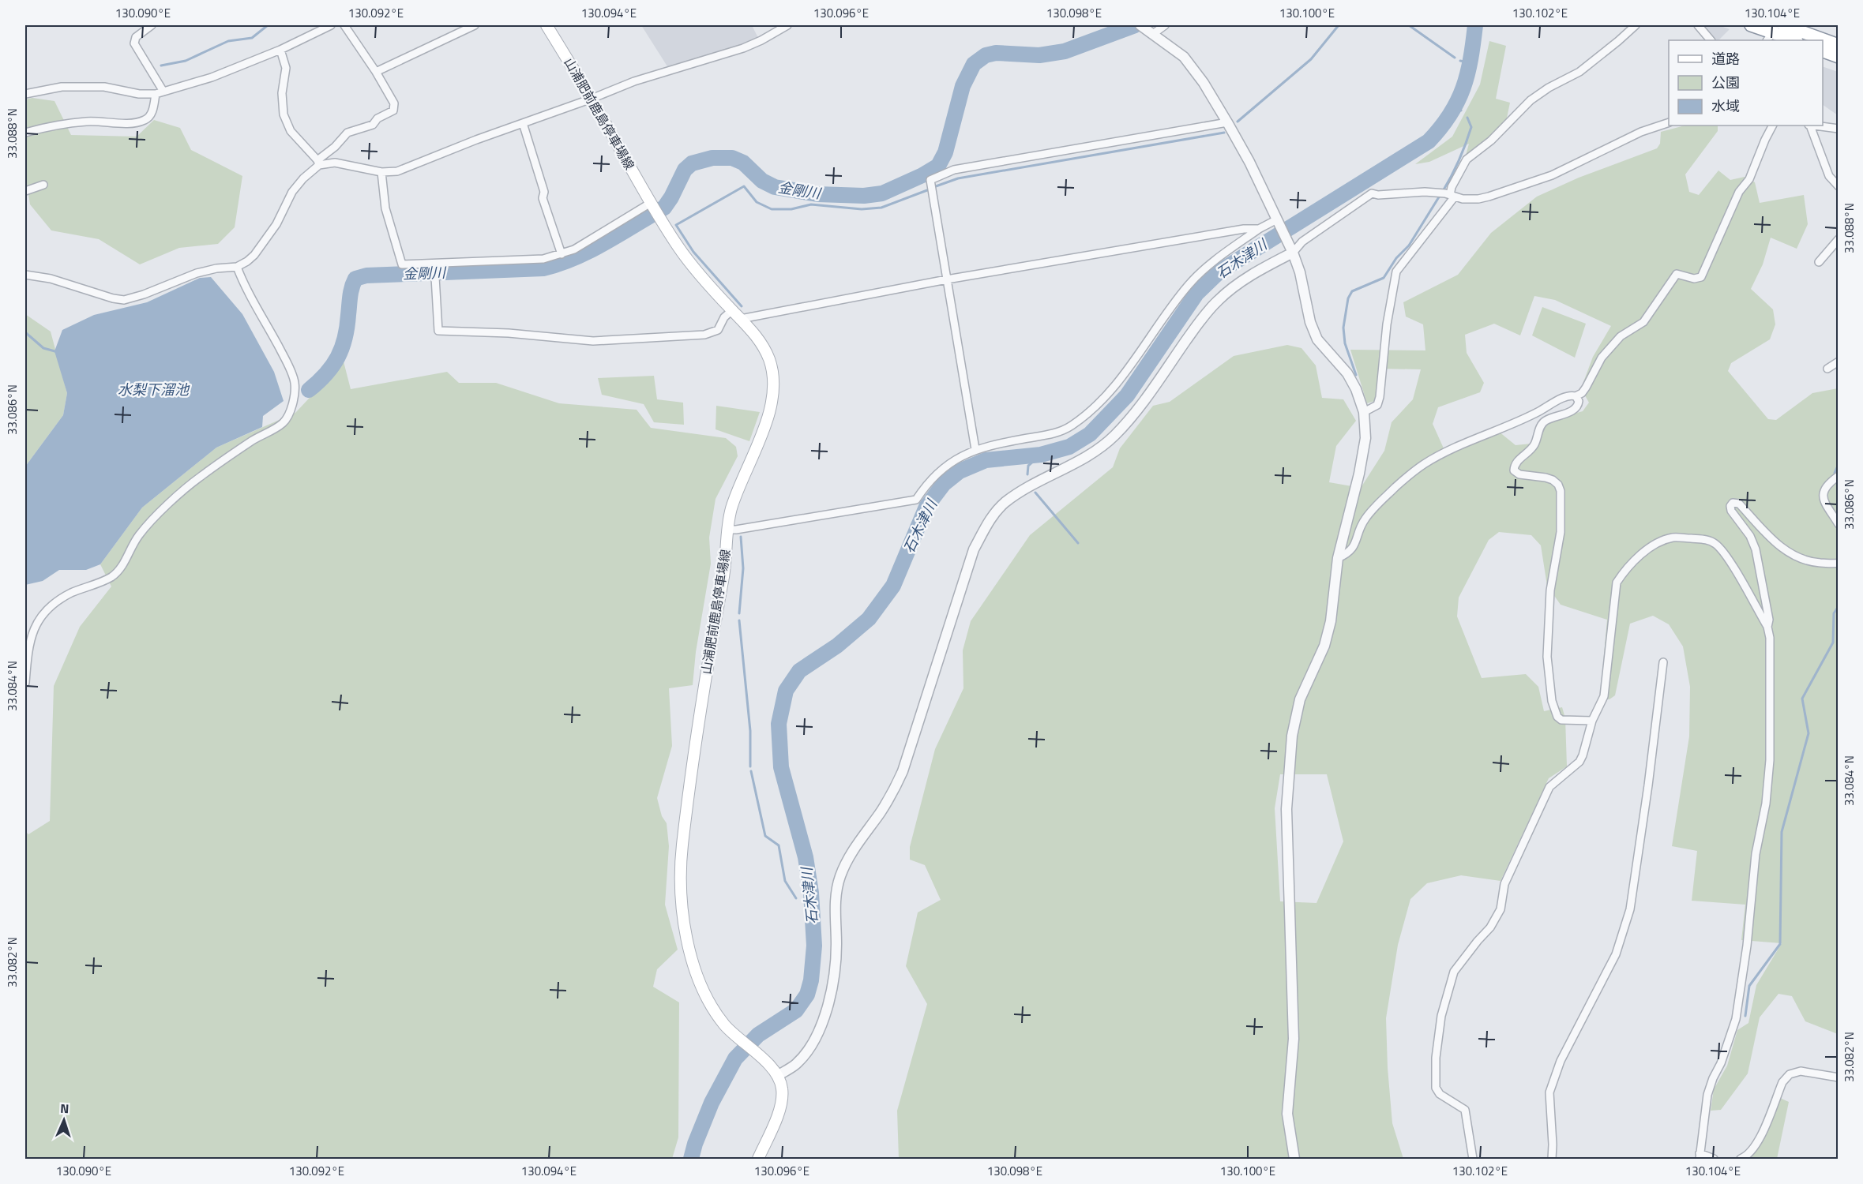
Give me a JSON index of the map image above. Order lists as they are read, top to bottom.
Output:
{
  "streets": {
    "main road": ["山浦肥前鹿島停車場線"]
  },
  "water": ["金剛川", "石木津川", "水梨下溜池"],
  "legend": ["道路", "公園", "水域"],
  "north": "top",
  "coordinates": [
    "130.090°E",
    "130.092°E",
    "130.094°E",
    "130.096°E",
    "130.098°E",
    "130.100°E",
    "130.102°E",
    "130.104°E",
    "33.088°N",
    "33.086°N",
    "33.084°N",
    "33.082°N"
  ]
}
